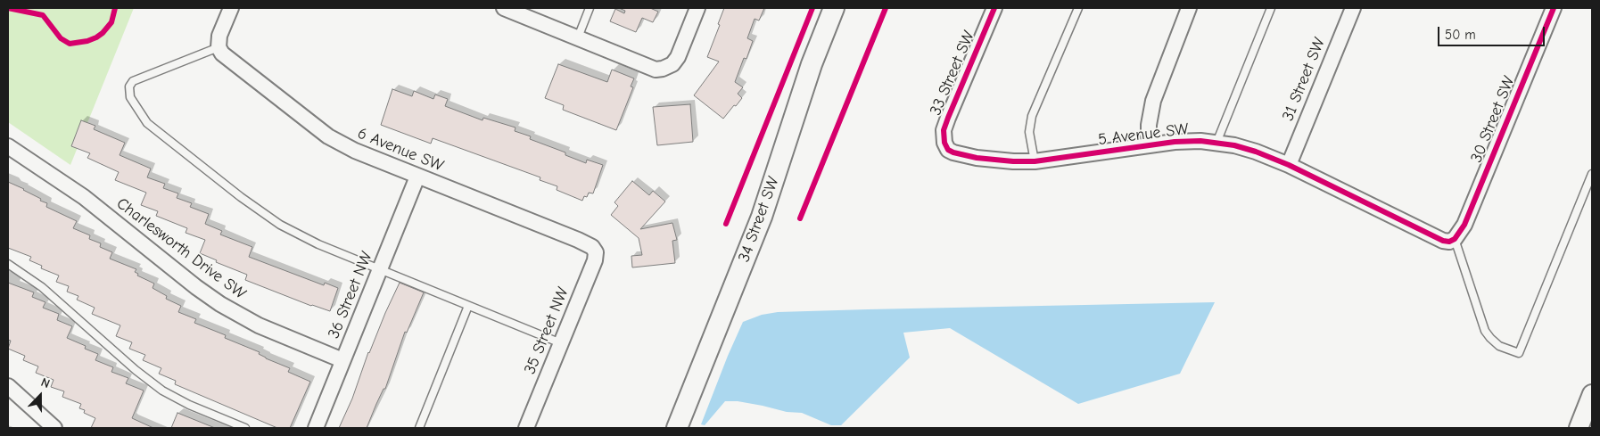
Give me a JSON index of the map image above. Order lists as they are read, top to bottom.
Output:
{
  "streets": {
    "main road": ["34 Street SW"],
    "street": [
      "33 Street SW",
      "31 Street SW",
      "30 Street SW",
      "5 Avenue SW",
      "6 Avenue SW",
      "Charlesworth Drive SW",
      "36 Street NW",
      "35 Street NW"
    ]
  },
  "crossings": [
    ["33 Street SW", "5 Avenue SW"],
    ["31 Street SW", "5 Avenue SW"],
    ["30 Street SW", "5 Avenue SW"],
    ["6 Avenue SW", "36 Street NW"],
    ["6 Avenue SW", "35 Street NW"],
    ["Charlesworth Drive SW", "36 Street NW"]
  ],
  "scale_bar": "50 m",
  "north": "top"
}
